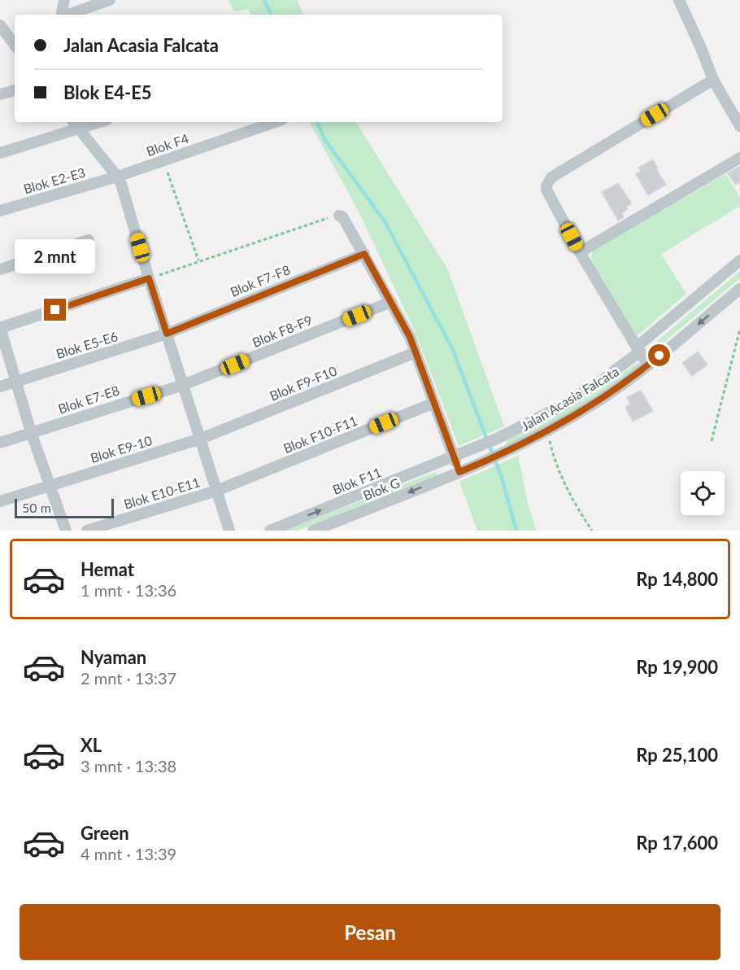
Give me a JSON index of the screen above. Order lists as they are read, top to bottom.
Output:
{
  "streets": {
    "street": [
      "Blok F4",
      "Blok E2-E3",
      "Blok F7-F8",
      "Blok F8-F9",
      "Blok E5-E6",
      "Blok F9-F10",
      "Jalan Acasia Falcata",
      "Blok E7-E8",
      "Blok F10-F11",
      "Blok E9-10",
      "Blok F11",
      "Blok G",
      "Blok E10-E11"
    ]
  },
  "crossings": [
    ["Blok F4", "Blok E2-E3"],
    ["Blok F7-F8", "Blok E5-E6"],
    ["Blok F8-F9", "Blok E7-E8"],
    ["Blok F9-F10", "Blok E9-10"],
    ["Jalan Acasia Falcata", "Blok F11"],
    ["Jalan Acasia Falcata", "Blok G"],
    ["Blok F10-F11", "Blok E10-E11"]
  ],
  "one_way": ["Blok F11", "Blok G"],
  "scale_bar": "50 m",
  "page": {
    "banner": ["Jalan Acasia Falcata", "Blok E4-E5"],
    "bubble": "2 mnt",
    "scale": "50 m",
    "list": [
      {
        "name": "Hemat",
        "note": "1 mnt · 13:36",
        "value": "Rp 14,800"
      },
      {
        "name": "Nyaman",
        "note": "2 mnt · 13:37",
        "value": "Rp 19,900"
      },
      {
        "name": "XL",
        "note": "3 mnt · 13:38",
        "value": "Rp 25,100"
      },
      {
        "name": "Green",
        "note": "4 mnt · 13:39",
        "value": "Rp 17,600"
      }
    ],
    "buttons": "Pesan"
  }
}
